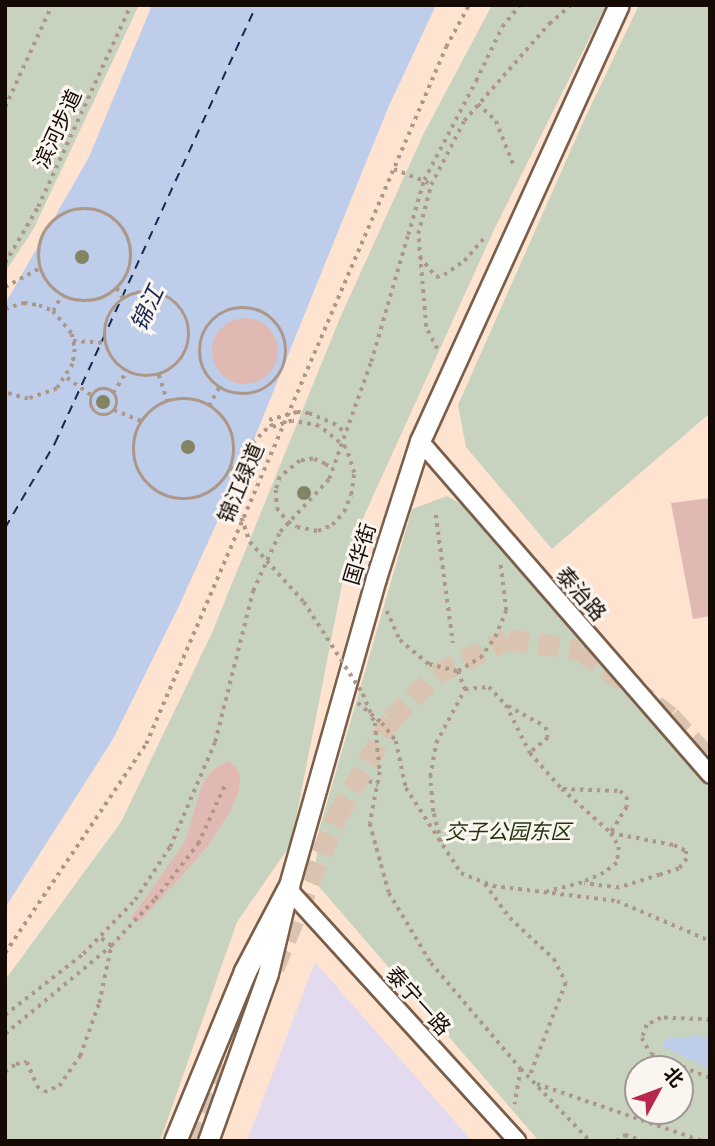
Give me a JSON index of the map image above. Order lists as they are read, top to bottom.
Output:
{
  "streets": {
    "street": ["国华街", "泰治路", "泰宁一路"],
    "path": ["滨河步道", "锦江绿道"]
  },
  "crossings": [
    ["国华街", "泰治路"],
    ["国华街", "泰宁一路"]
  ],
  "water": ["锦江"],
  "parks": ["交子公园东区"],
  "north": "top right"
}
